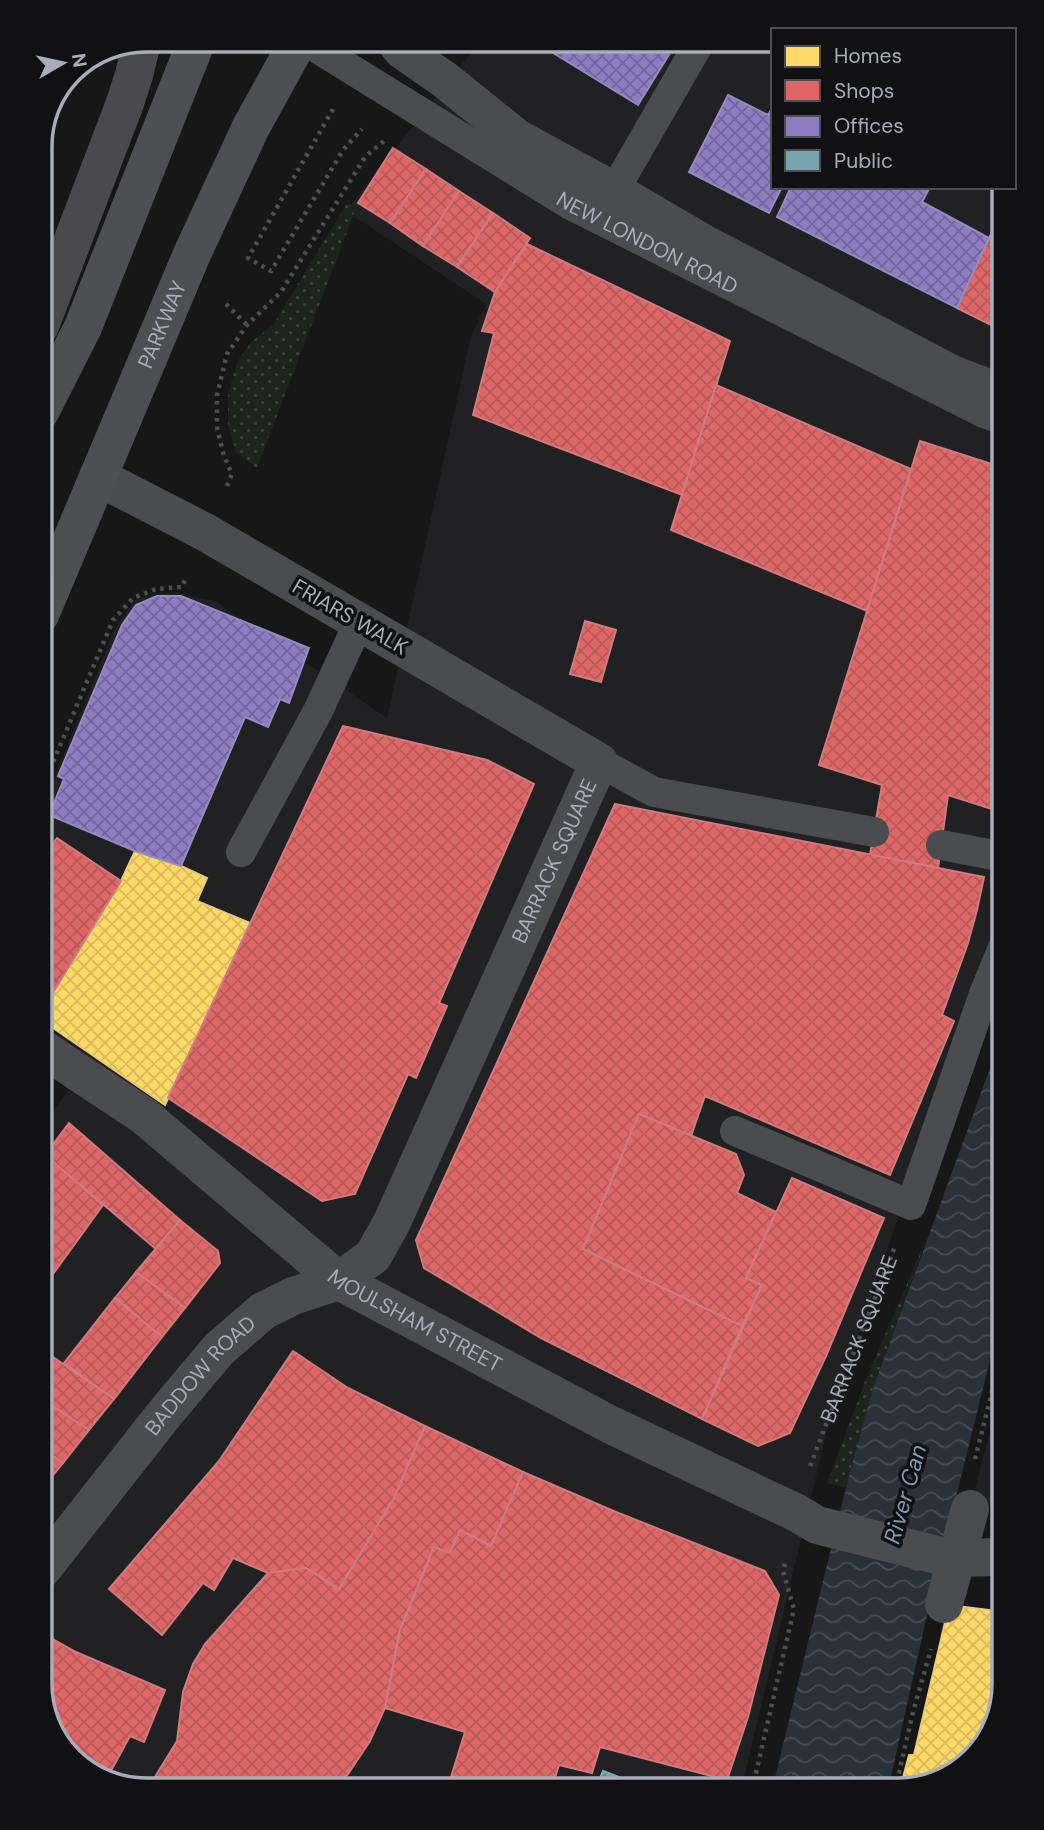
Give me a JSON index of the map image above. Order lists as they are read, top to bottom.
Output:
{
  "streets": {
    "main road": ["PARKWAY"],
    "street": [
      "NEW LONDON ROAD",
      "FRIARS WALK",
      "BARRACK SQUARE",
      "MOULSHAM STREET",
      "BADDOW ROAD"
    ]
  },
  "crossings": [
    ["PARKWAY", "FRIARS WALK"],
    ["FRIARS WALK", "BARRACK SQUARE"],
    ["BARRACK SQUARE", "BADDOW ROAD"],
    ["MOULSHAM STREET", "BADDOW ROAD"]
  ],
  "water": ["River Can"],
  "legend": [
    "Homes",
    "Shops",
    "Offices",
    "Public"
  ],
  "north": "right"
}
